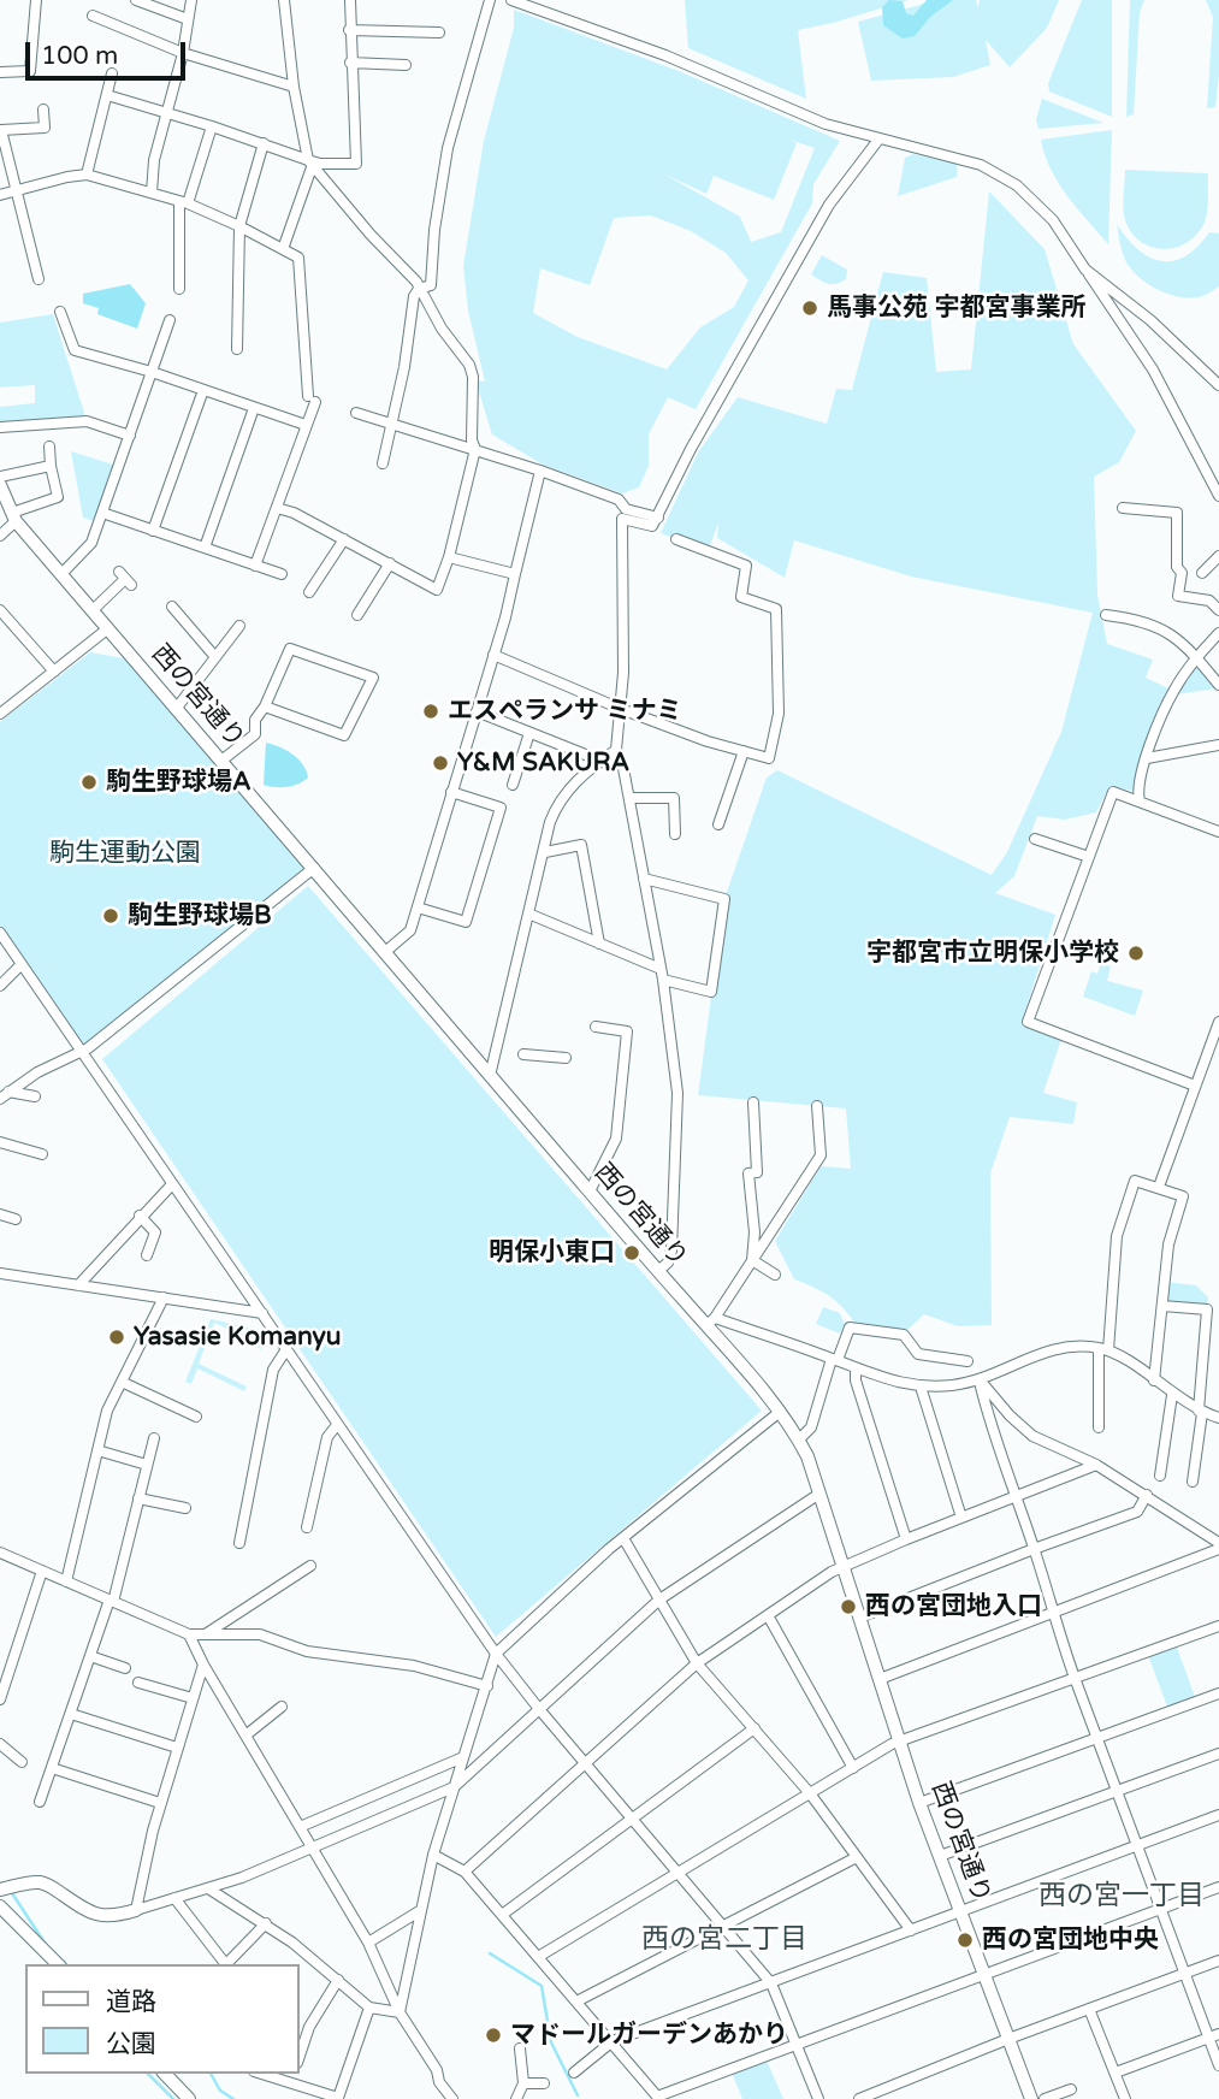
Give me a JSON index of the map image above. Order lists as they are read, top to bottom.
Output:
{
  "streets": {
    "street": ["西の宮通り"]
  },
  "districts": ["西の宮一丁目", "西の宮二丁目"],
  "parks": ["駒生運動公園"],
  "places": [
    "馬事公苑 宇都宮事業所",
    "エスペランサ ミナミ",
    "Y&M SAKURA",
    "駒生野球場A",
    "駒生野球場B",
    "宇都宮市立明保小学校",
    "明保小東口",
    "Yasasie Komanyu",
    "西の宮団地入口",
    "西の宮団地中央",
    "マドールガーデンあかり"
  ],
  "legend": ["道路", "公園"],
  "scale_bar": "100 m"
}
